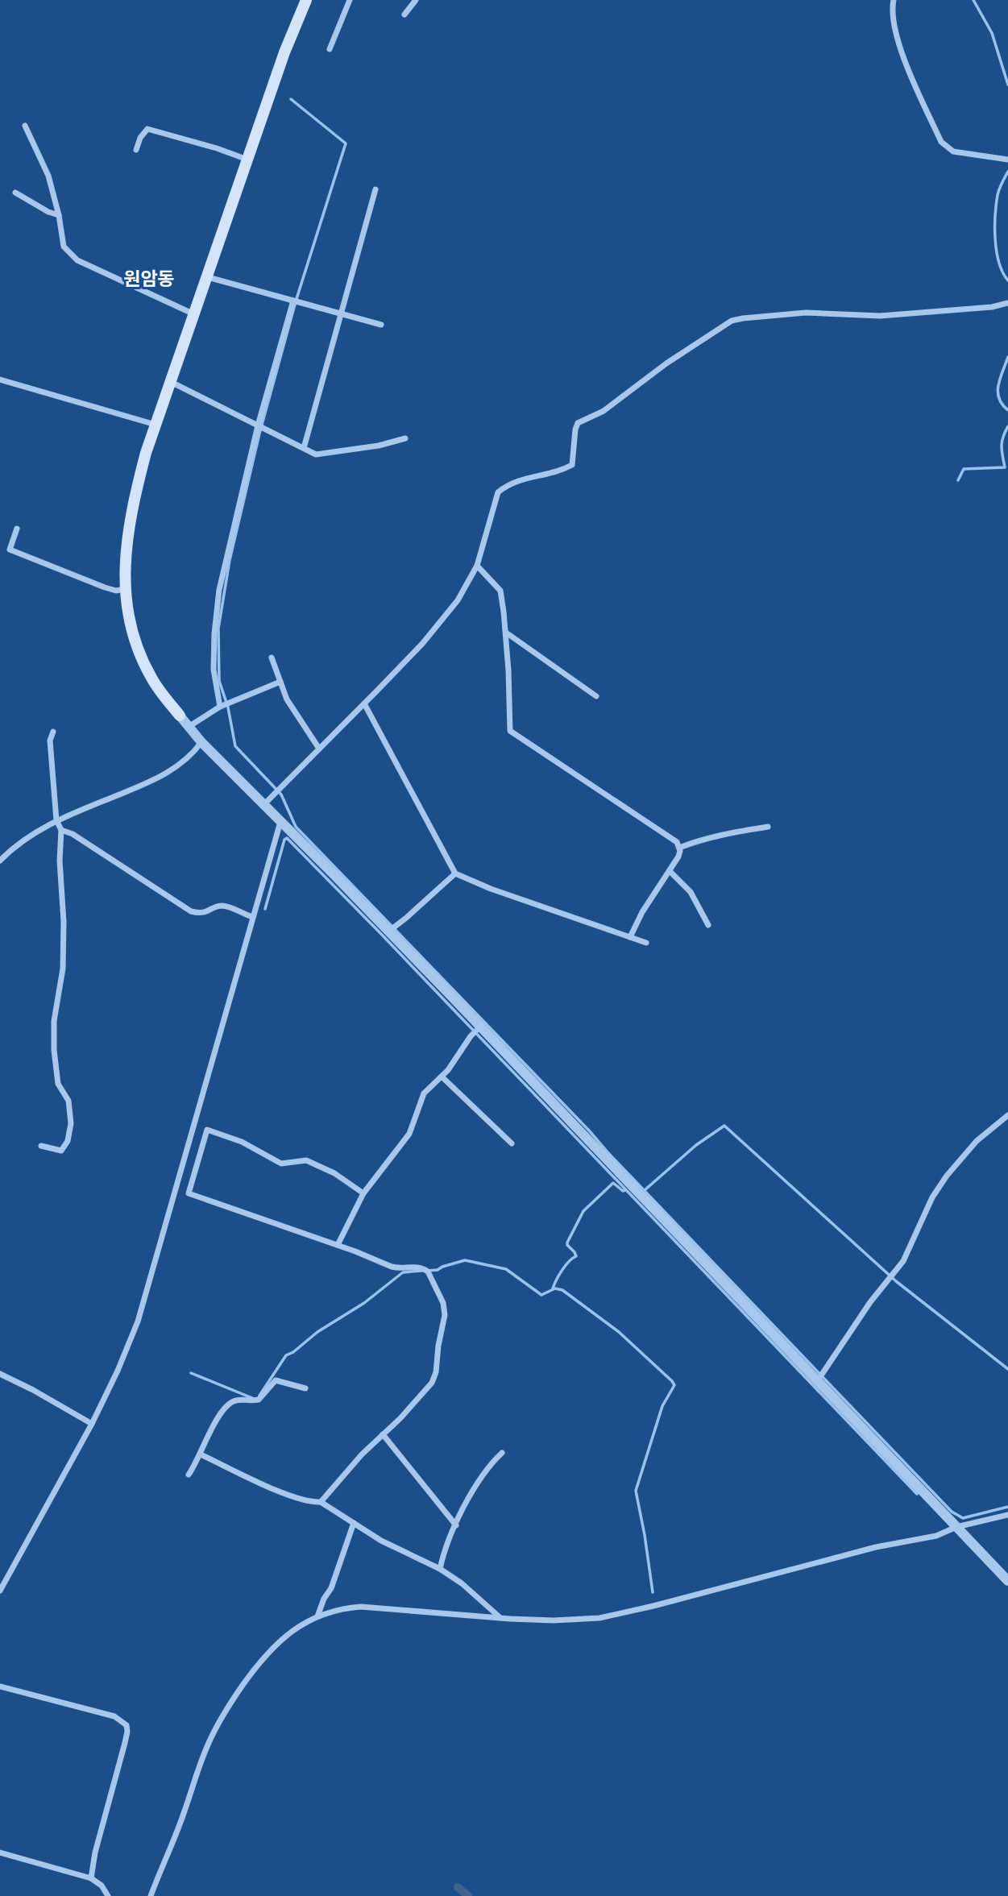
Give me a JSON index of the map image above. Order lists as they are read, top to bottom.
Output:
{
  "districts": ["원암동"]
}
